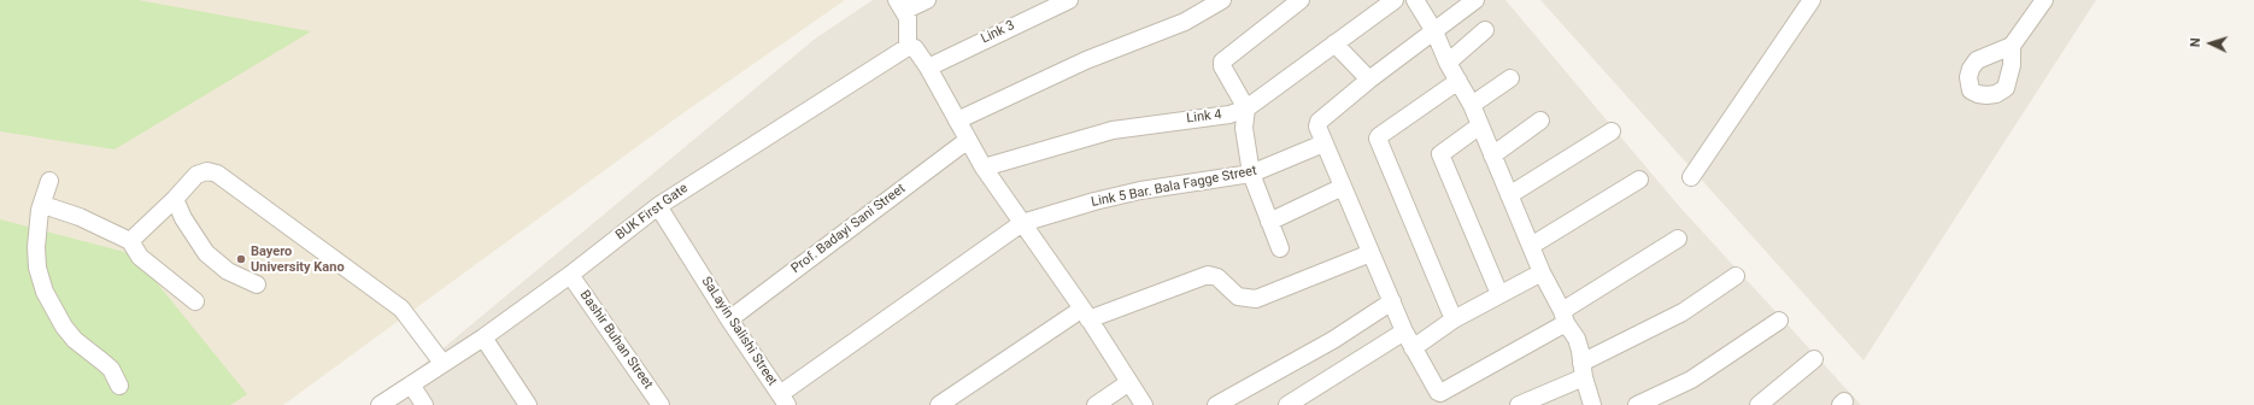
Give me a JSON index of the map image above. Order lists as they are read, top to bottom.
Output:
{
  "streets": {
    "street": [
      "Link 3",
      "Link 4",
      "Link 5 Bar. Bala Fagge Street",
      "BUK First Gate",
      "Prof. Badayi Sani Street",
      "SaLayin Salishi Street",
      "Bashir Buhan Street"
    ]
  },
  "crossings": [
    ["Link 5 Bar. Bala Fagge Street", "SaLayin Salishi Street"],
    ["BUK First Gate", "SaLayin Salishi Street"],
    ["BUK First Gate", "Bashir Buhan Street"],
    ["Prof. Badayi Sani Street", "SaLayin Salishi Street"]
  ],
  "places": ["Bayero University Kano"],
  "north": "left"
}
